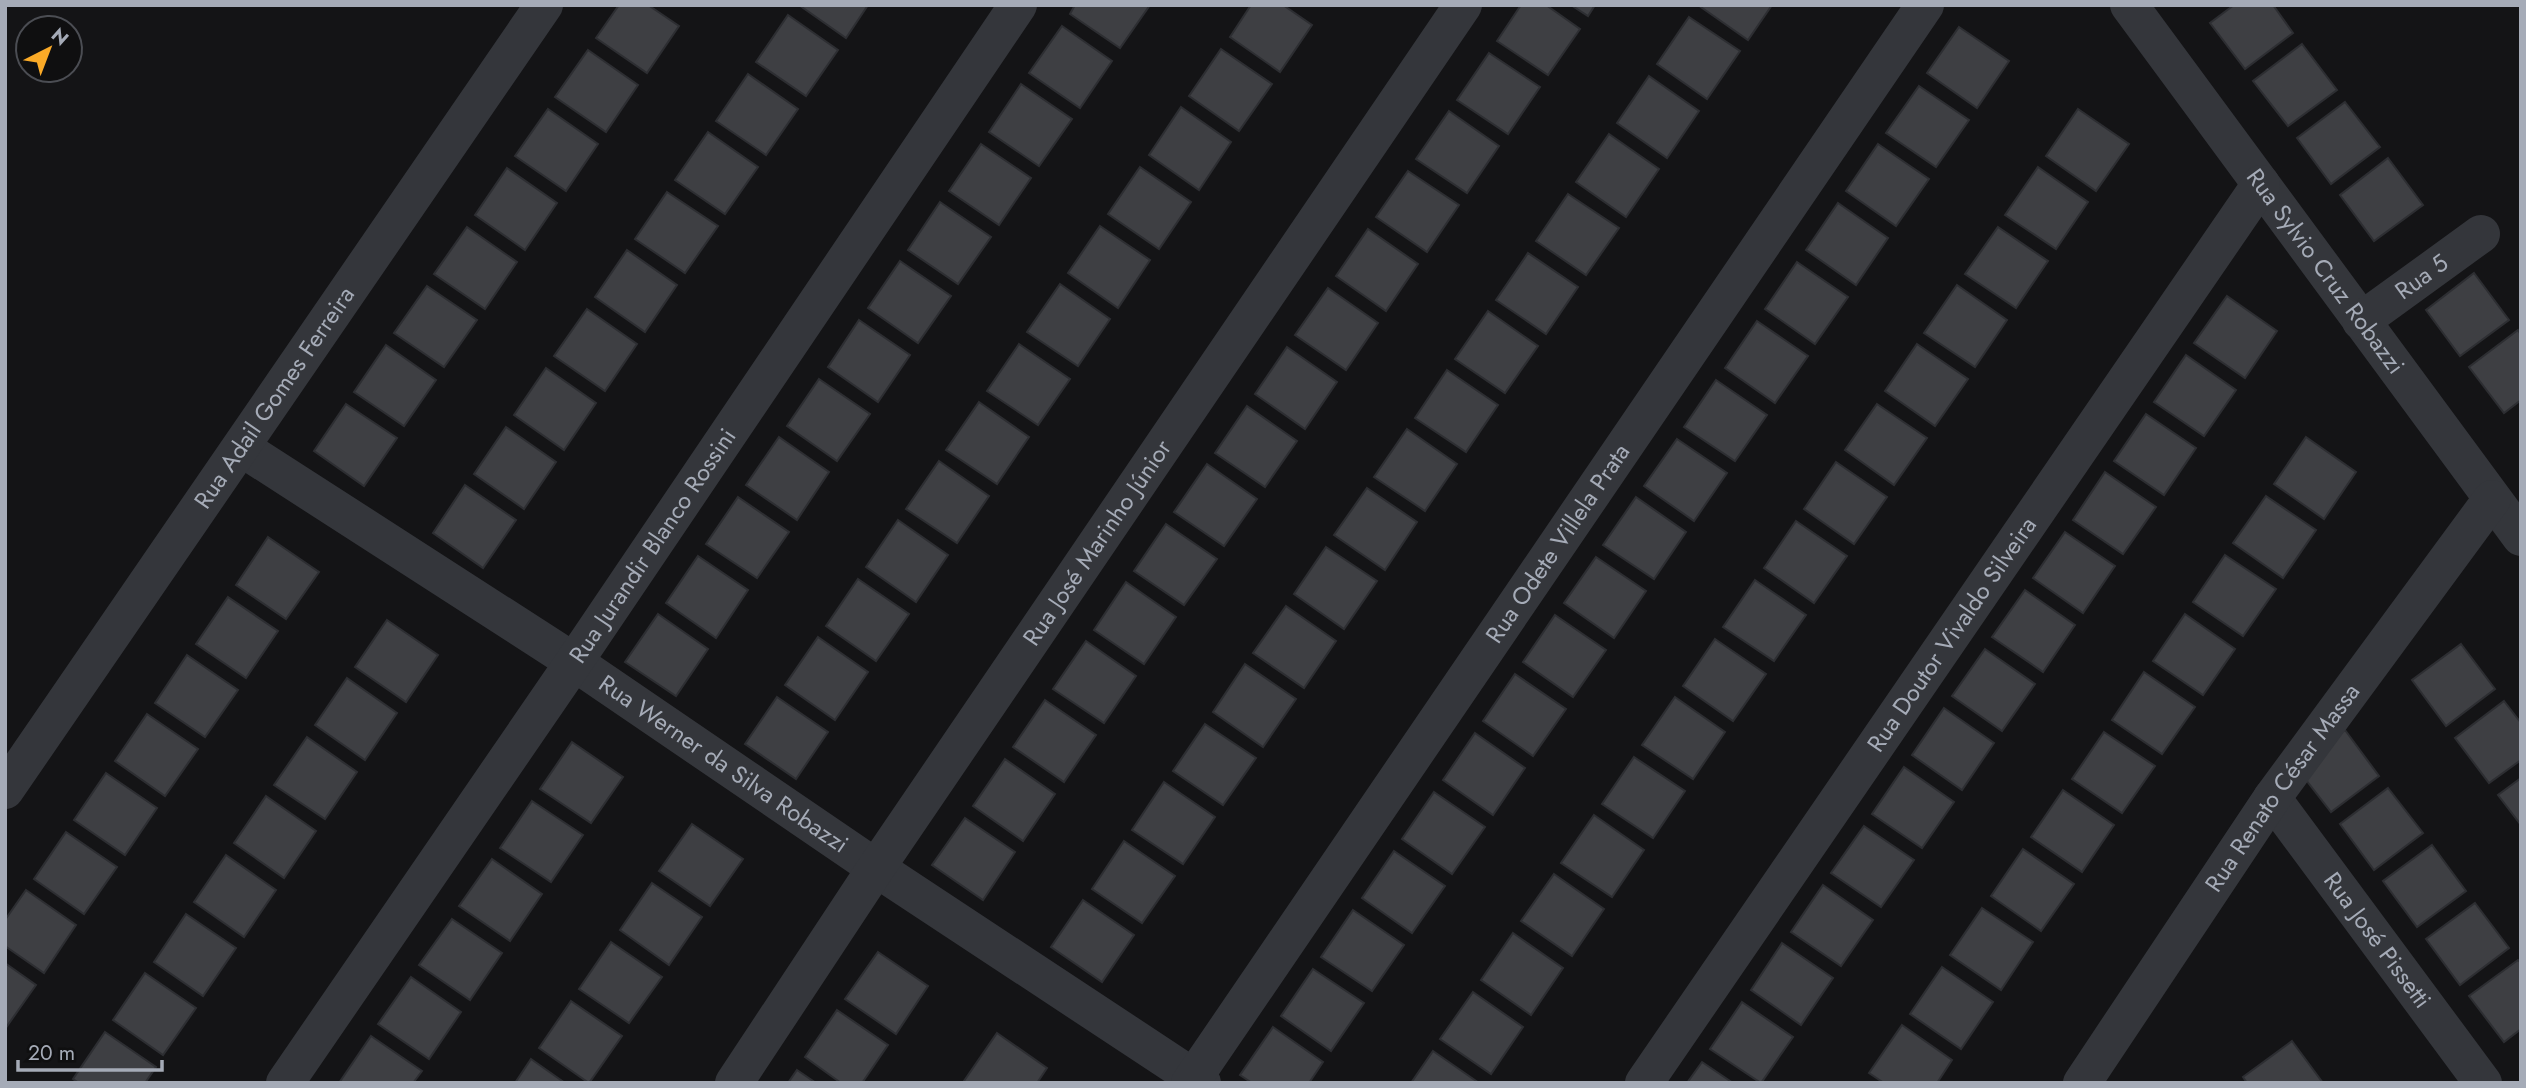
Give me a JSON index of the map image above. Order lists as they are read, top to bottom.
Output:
{
  "streets": {
    "street": [
      "Rua Sylvio Cruz Robazzi",
      "Rua 5",
      "Rua Adail Gomes Ferreira",
      "Rua José Marinho Júnior",
      "Rua Odete Villela Prata",
      "Rua Jurandir Blanco Rossini",
      "Rua Doutor Vivaldo Silveira",
      "Rua Werner da Silva Robazzi",
      "Rua Renato César Massa",
      "Rua José Pissetti"
    ]
  },
  "crossings": [
    ["Rua Sylvio Cruz Robazzi", "Rua 5"],
    ["Rua Sylvio Cruz Robazzi", "Rua Doutor Vivaldo Silveira"],
    ["Rua Sylvio Cruz Robazzi", "Rua Renato César Massa"],
    ["Rua Adail Gomes Ferreira", "Rua Werner da Silva Robazzi"],
    ["Rua José Marinho Júnior", "Rua Werner da Silva Robazzi"],
    ["Rua Odete Villela Prata", "Rua Werner da Silva Robazzi"],
    ["Rua Jurandir Blanco Rossini", "Rua Werner da Silva Robazzi"],
    ["Rua Renato César Massa", "Rua José Pissetti"]
  ],
  "scale_bar": "20 m",
  "north": "top right"
}
